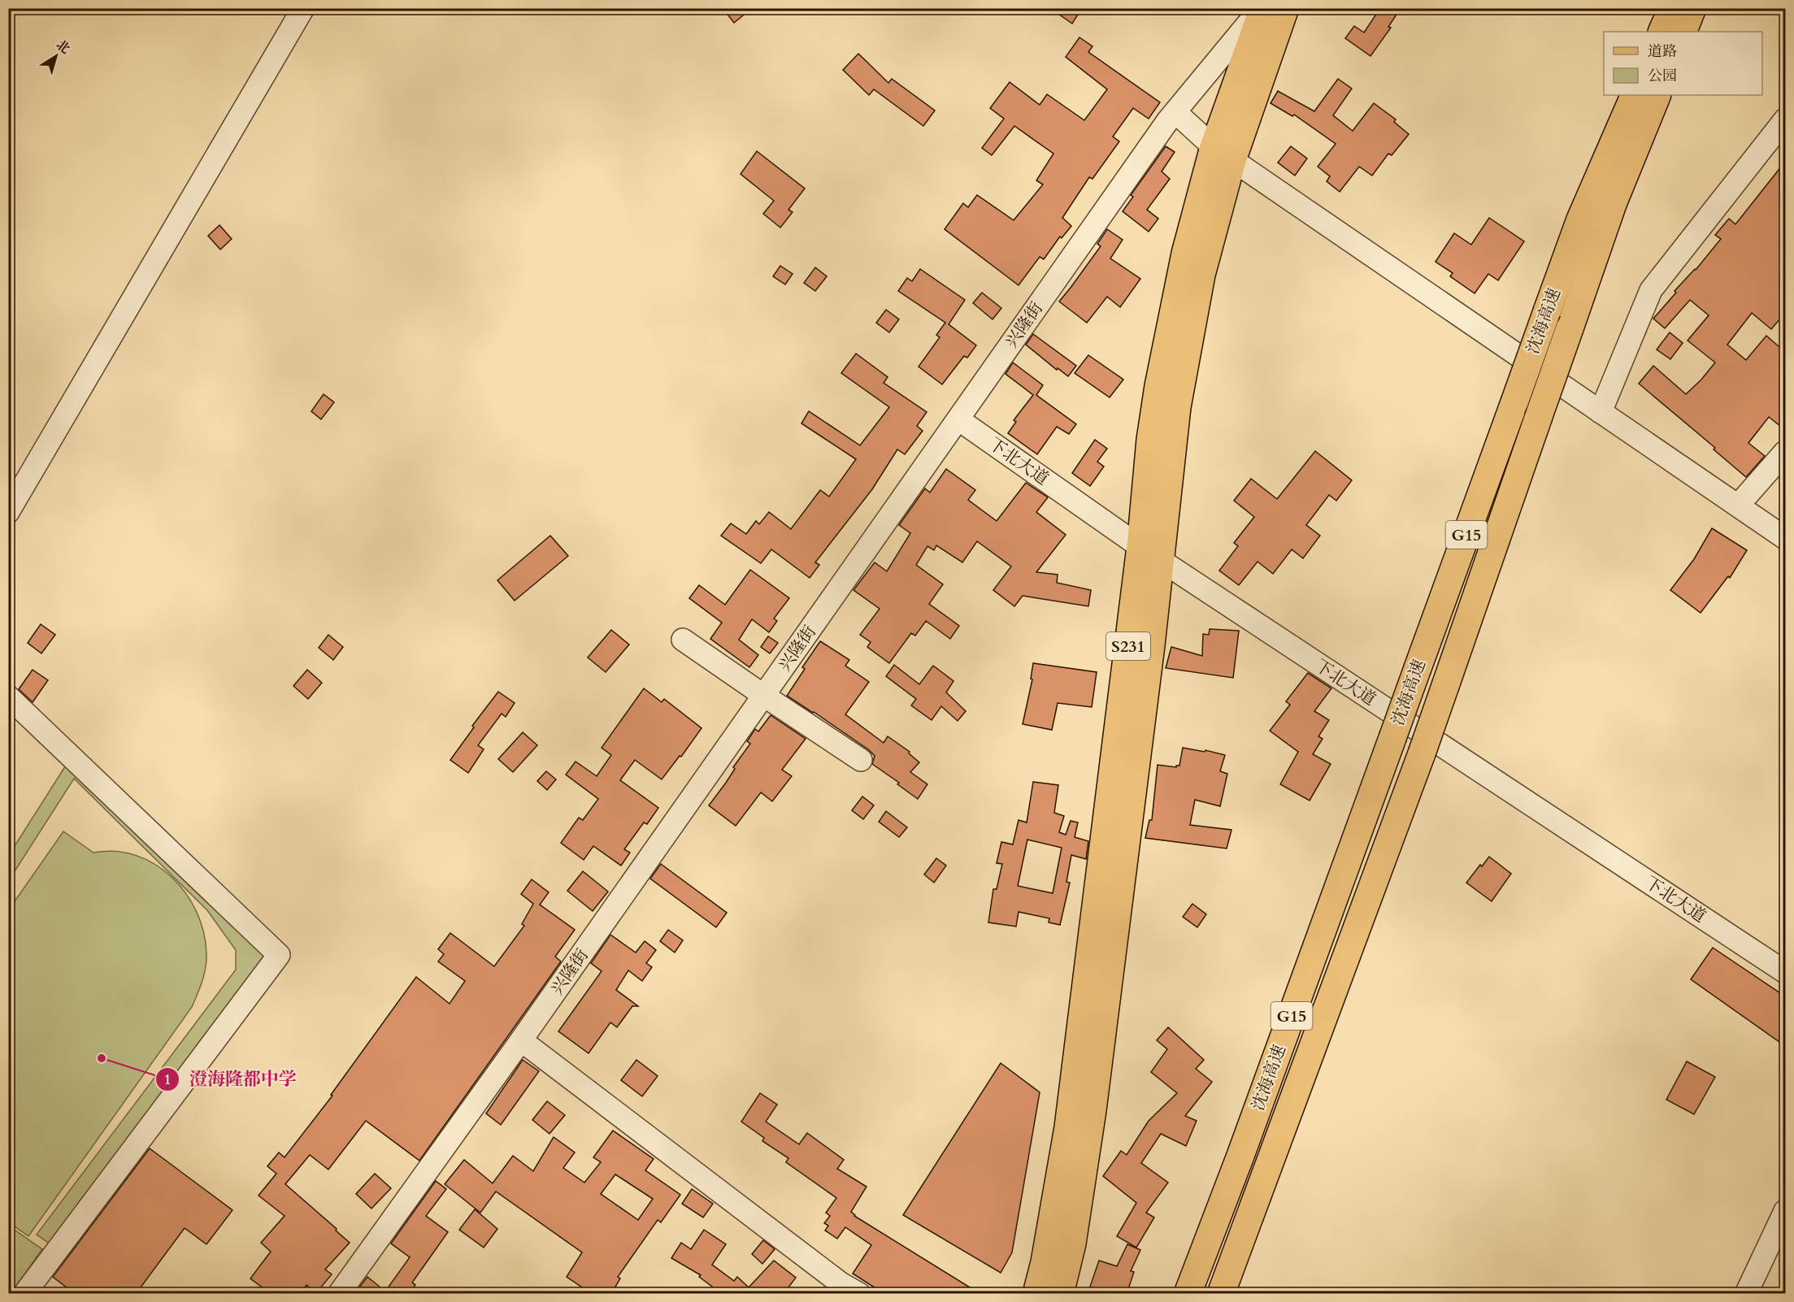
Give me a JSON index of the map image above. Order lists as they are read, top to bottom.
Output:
{
  "streets": {
    "main road": ["沈海高速", "G15", "S231"],
    "street": ["兴隆街", "下北大道"]
  },
  "crossings": [
    ["兴隆街", "下北大道"],
    ["兴隆街", "S231"],
    ["下北大道", "S231"]
  ],
  "places": ["澄海隆都中学"],
  "legend": ["道路", "公园"],
  "north": "top right"
}
